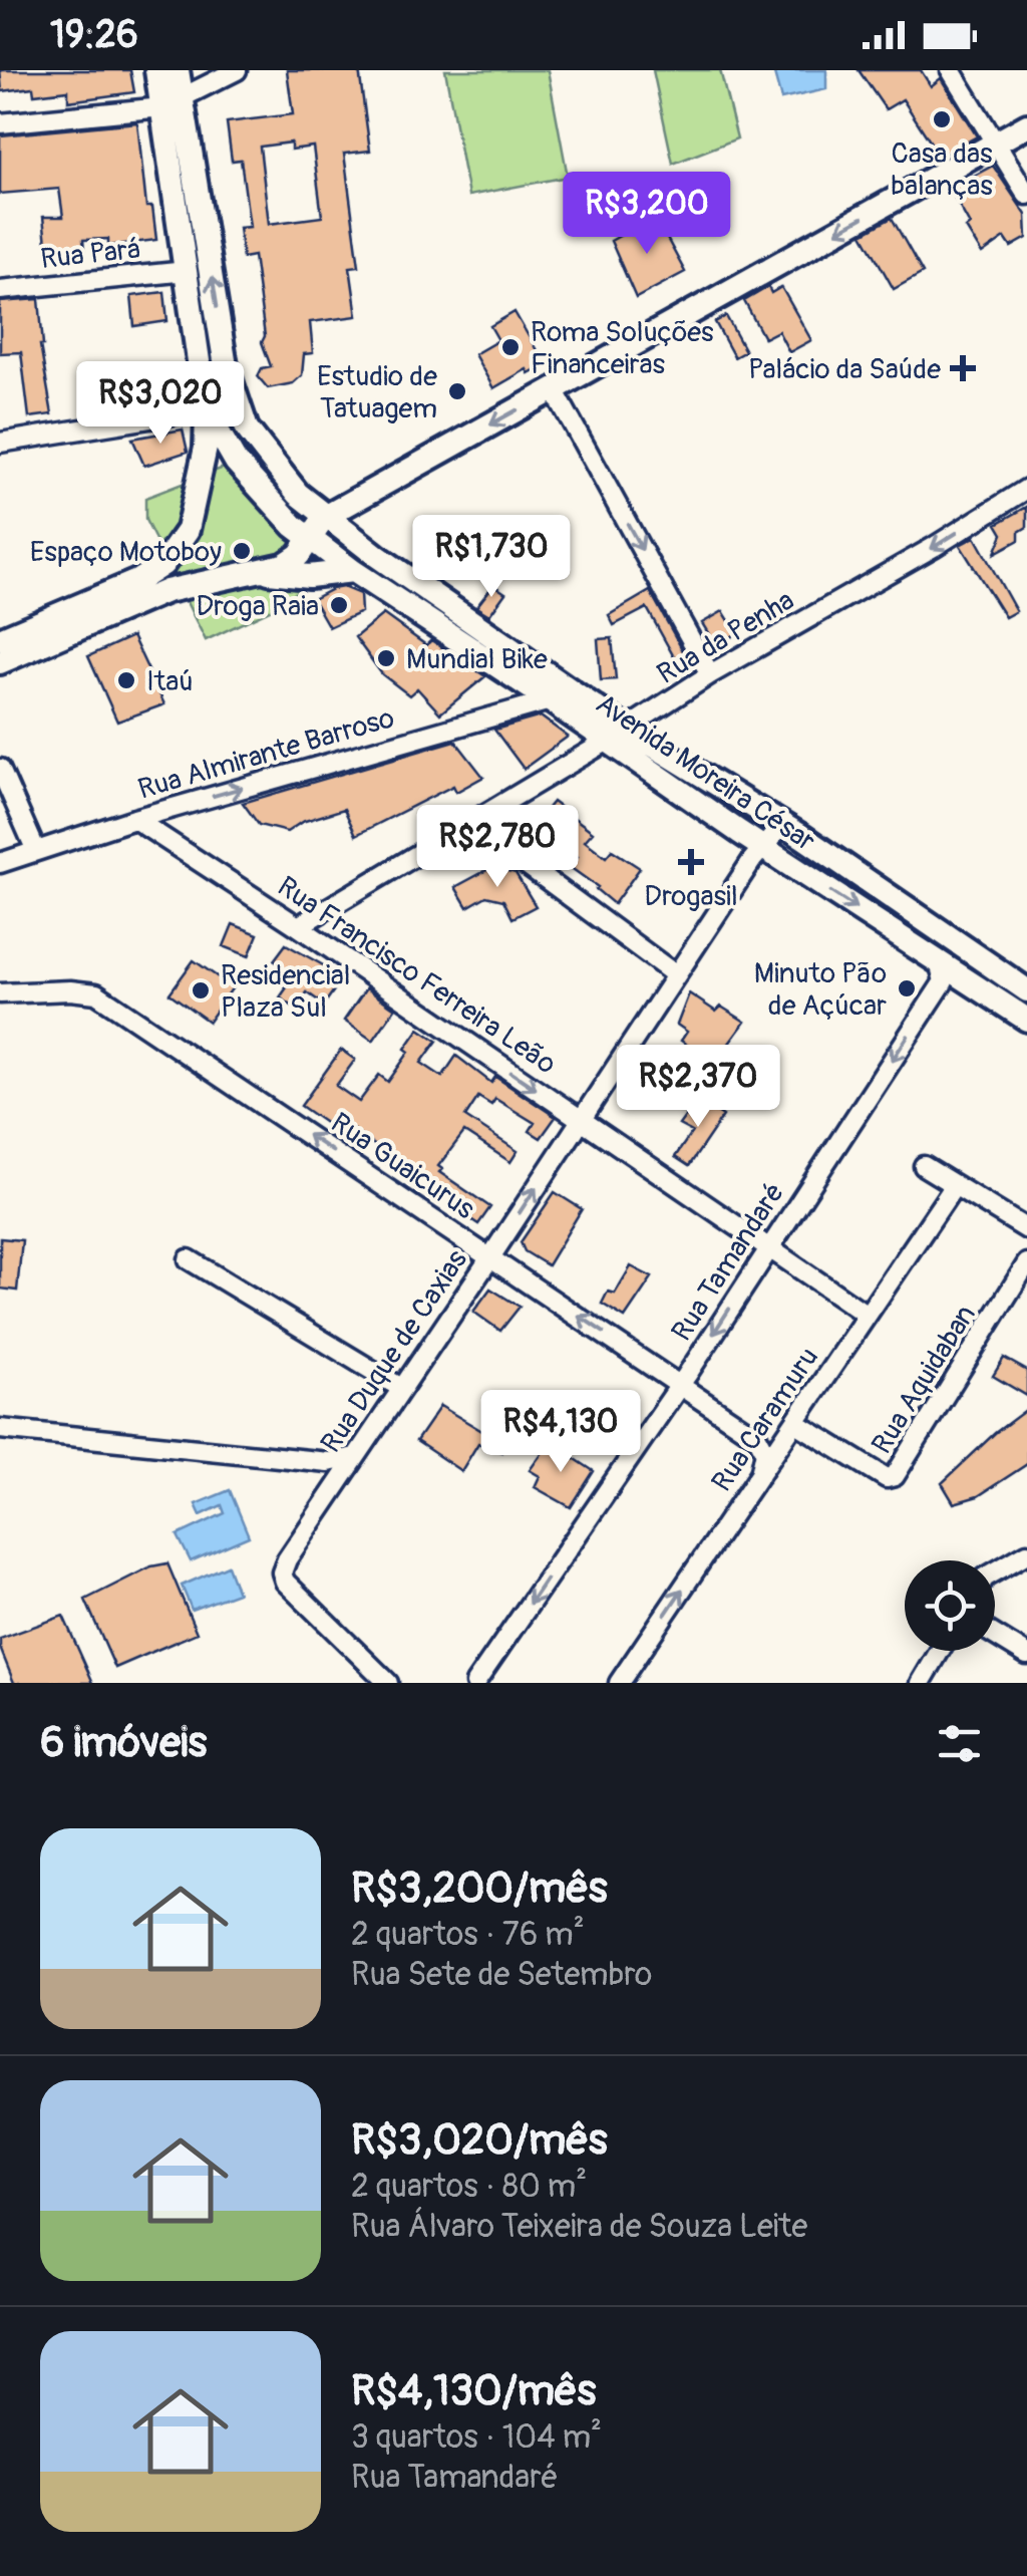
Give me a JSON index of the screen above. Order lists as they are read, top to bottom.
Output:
{
  "streets": {
    "main road": ["Avenida Moreira César"],
    "street": [
      "Rua Pará",
      "Rua da Penha",
      "Rua Almirante Barroso",
      "Rua Francisco Ferreira Leão",
      "Rua Guaicurus",
      "Rua Tamandaré",
      "Rua Duque de Caxias",
      "Rua Aquidaban",
      "Rua Caramuru"
    ]
  },
  "crossings": [
    ["Rua da Penha", "Avenida Moreira César"],
    ["Rua da Penha", "Rua Francisco Ferreira Leão"],
    ["Rua Almirante Barroso", "Avenida Moreira César"],
    ["Rua Almirante Barroso", "Rua Francisco Ferreira Leão"],
    ["Avenida Moreira César", "Rua Tamandaré"],
    ["Avenida Moreira César", "Rua Duque de Caxias"],
    ["Rua Francisco Ferreira Leão", "Rua Tamandaré"],
    ["Rua Francisco Ferreira Leão", "Rua Duque de Caxias"],
    ["Rua Francisco Ferreira Leão", "Rua Caramuru"],
    ["Rua Guaicurus", "Rua Tamandaré"],
    ["Rua Guaicurus", "Rua Duque de Caxias"],
    ["Rua Aquidaban", "Rua Caramuru"]
  ],
  "one_way": [
    "Rua da Penha",
    "Rua Almirante Barroso",
    "Rua Francisco Ferreira Leão",
    "Rua Guaicurus",
    "Rua Tamandaré",
    "Rua Caramuru"
  ],
  "places": {
    "other": [
      "Casa das balanças",
      "Roma Soluções Financeiras",
      "Estudio de Tatuagem",
      "Espaço Motoboy",
      "Droga Raia",
      "Mundial Bike",
      "Itaú",
      "Minuto Pão de Açúcar",
      "Residencial Plaza Sul"
    ],
    "health": ["Palácio da Saúde", "Drogasil"]
  },
  "page": {
    "status": "19:26",
    "price": [
      "R$3,200",
      "R$3,020",
      "R$1,730",
      "R$2,780",
      "R$2,370",
      "R$4,130"
    ],
    "heading": "6 imóveis",
    "list": [
      {
        "name": "R$3,200/mês",
        "note": "2 quartos · 76 m² · Rua Sete de Setembro"
      },
      {
        "name": "R$3,020/mês",
        "note": "2 quartos · 80 m² · Rua Álvaro Teixeira de Souza Leite"
      },
      {
        "name": "R$4,130/mês",
        "note": "3 quartos · 104 m² · Rua Tamandaré"
      }
    ]
  }
}
